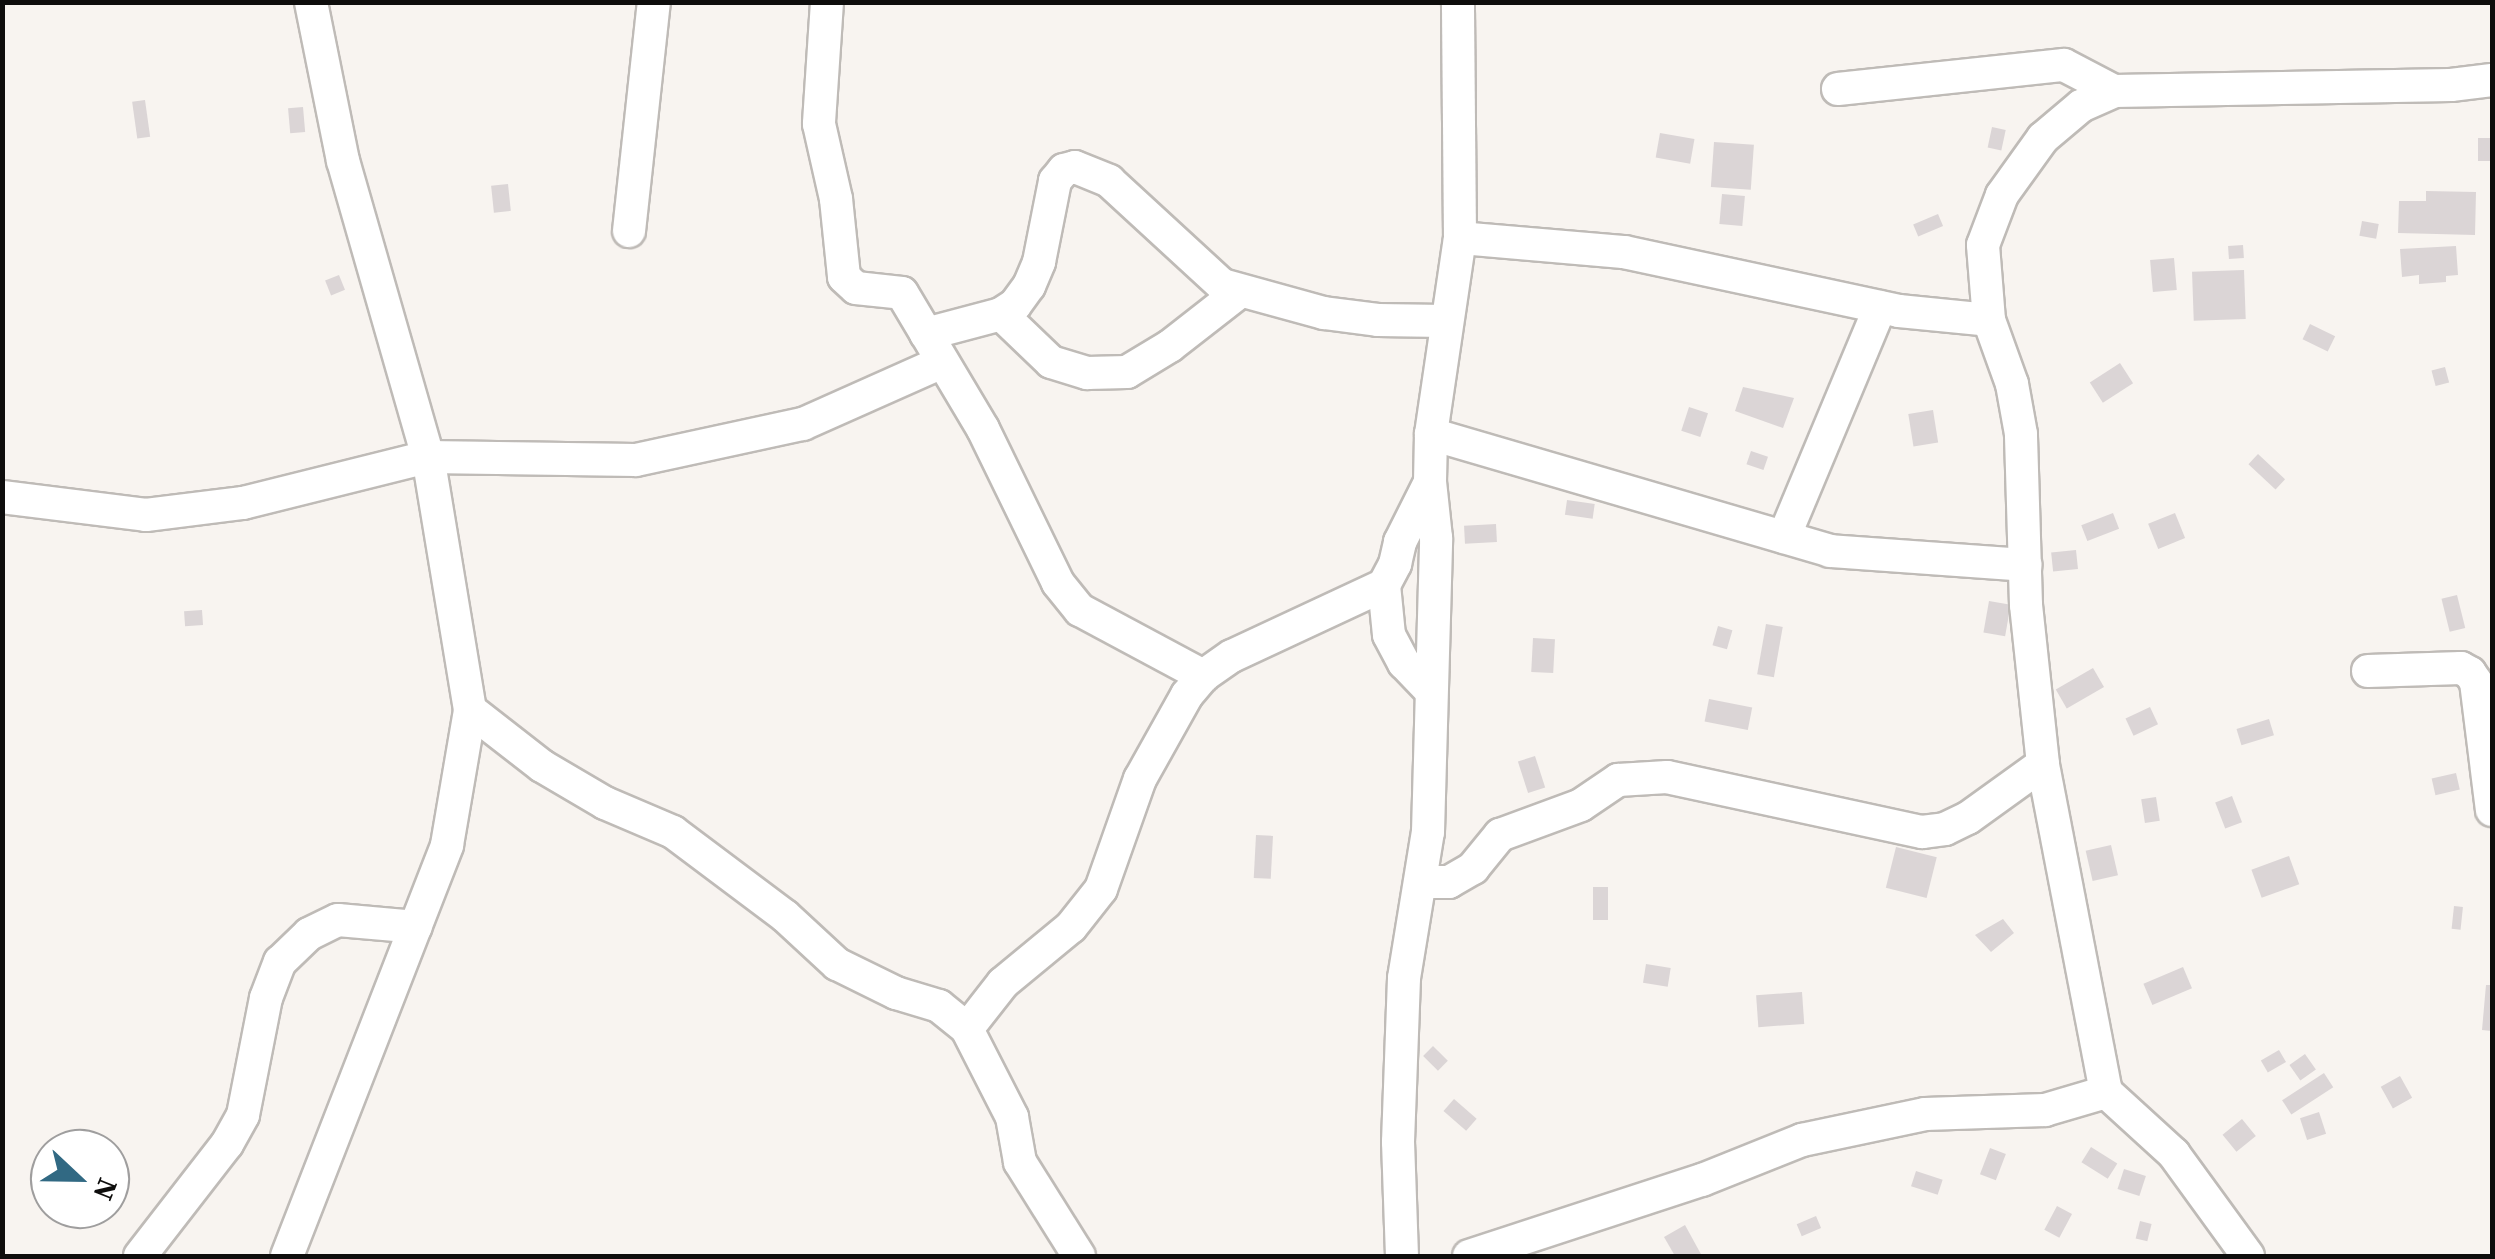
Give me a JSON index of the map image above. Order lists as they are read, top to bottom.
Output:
{
  "north": "right"
}
